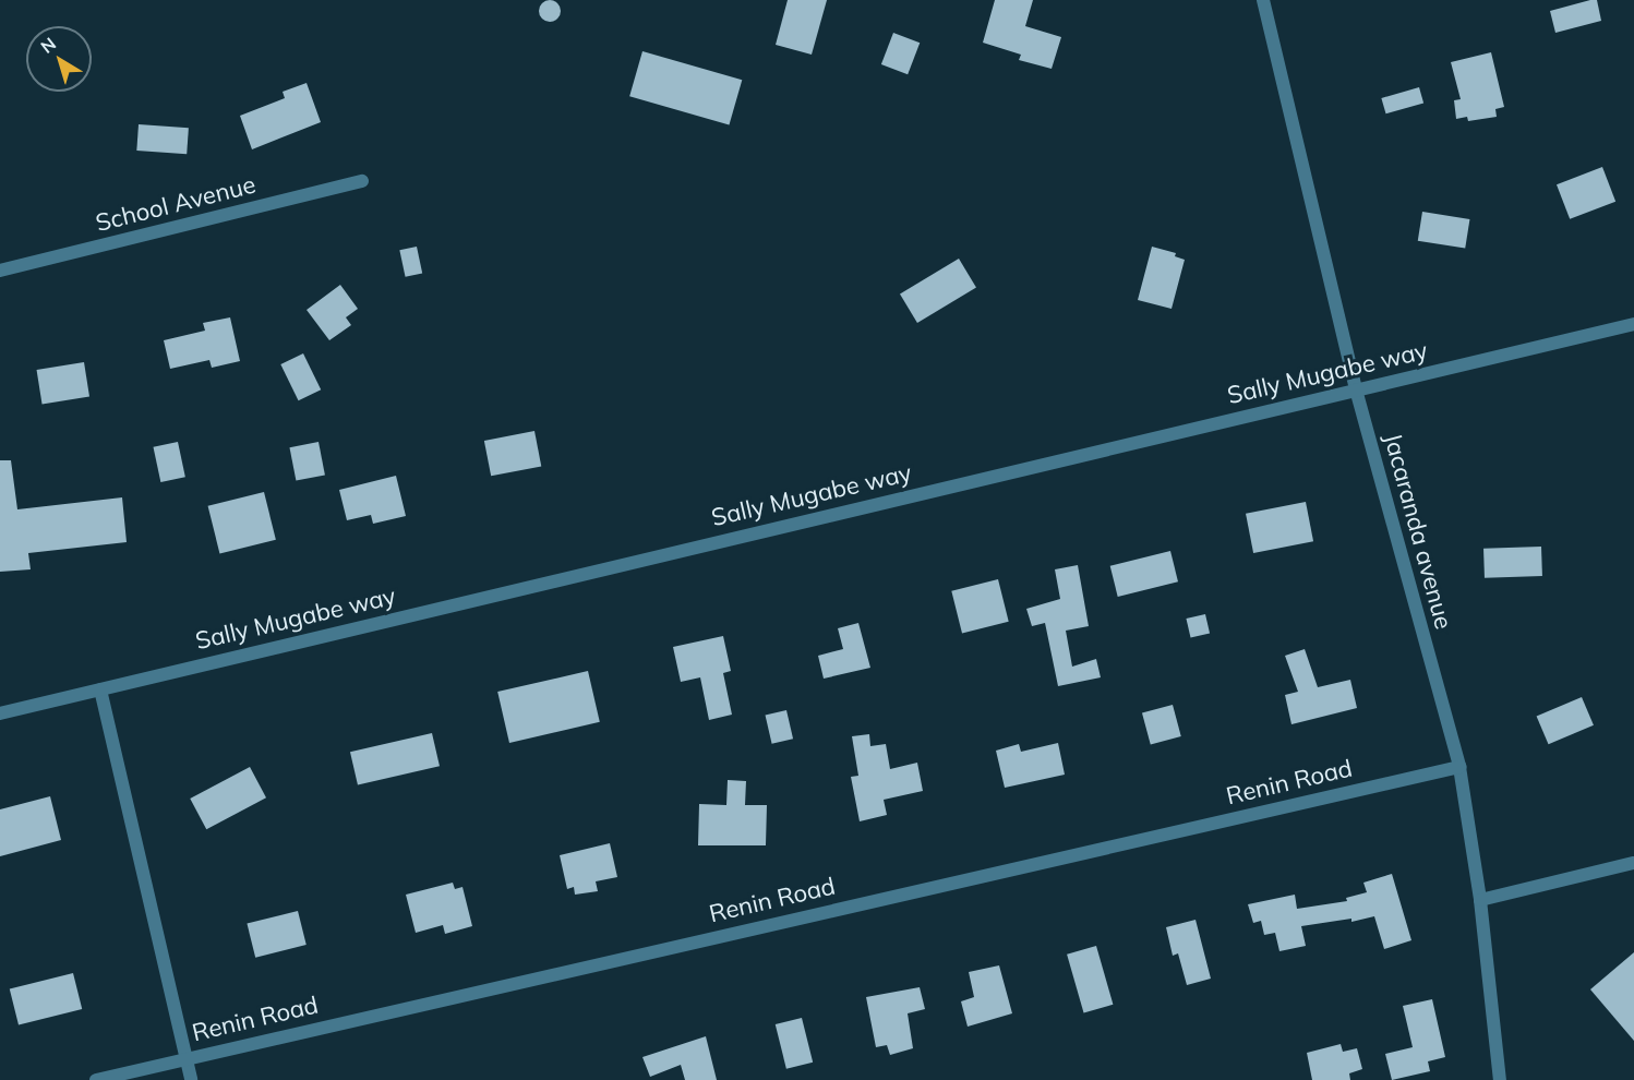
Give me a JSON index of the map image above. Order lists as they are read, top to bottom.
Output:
{
  "streets": {
    "street": [
      "School Avenue",
      "Sally Mugabe way",
      "Jacaranda avenue",
      "Renin Road"
    ]
  },
  "crossings": [
    ["Sally Mugabe way", "Jacaranda avenue"],
    ["Jacaranda avenue", "Renin Road"]
  ],
  "north": "top left"
}
